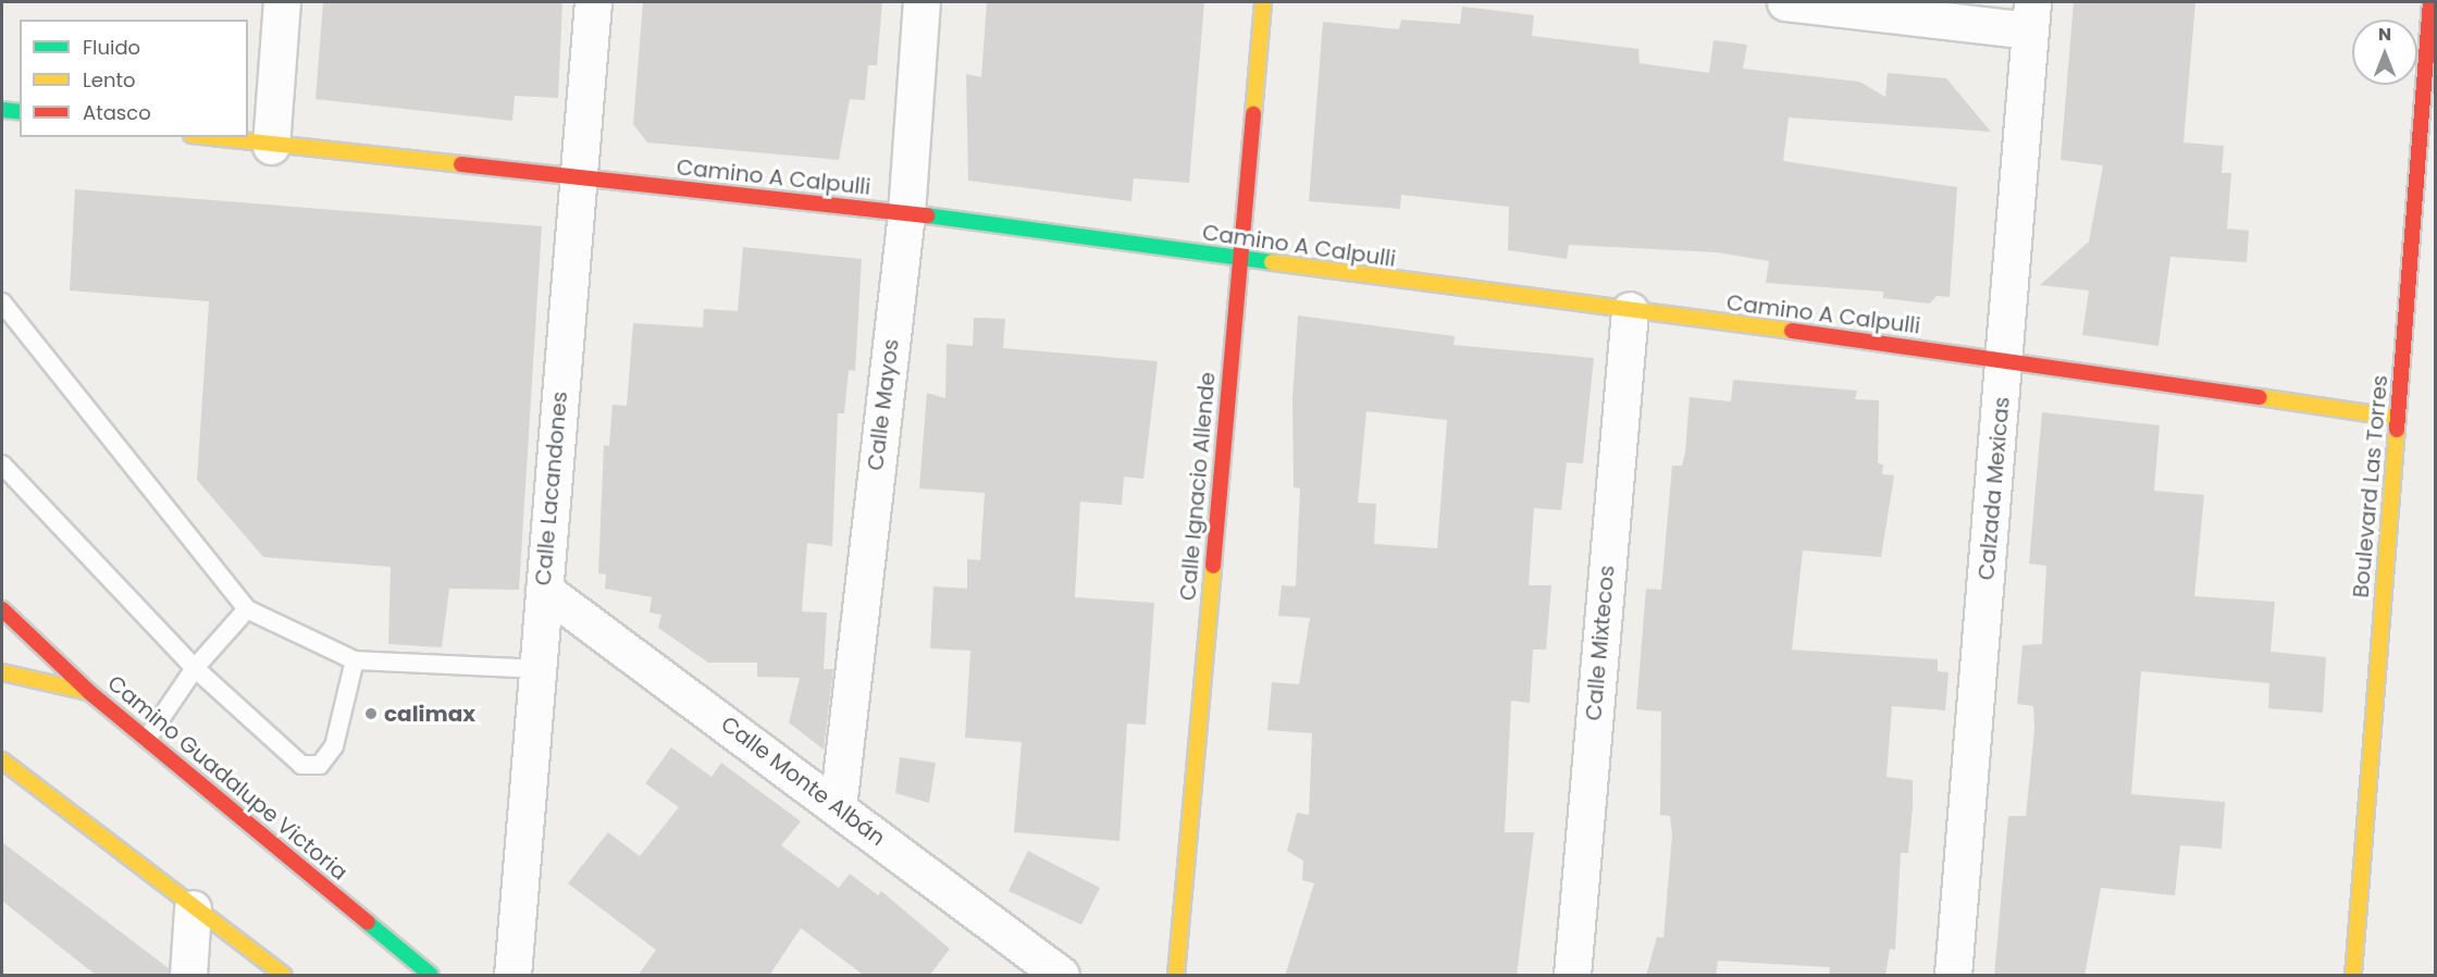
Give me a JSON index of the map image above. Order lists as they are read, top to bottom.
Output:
{
  "streets": {
    "street": [
      "Camino A Calpulli",
      "Calle Mayos",
      "Calle Ignacio Allende",
      "Boulevard Las Torres",
      "Calle Lacandones",
      "Calzada Mexicas",
      "Calle Mixtecos",
      "Camino Guadalupe Victoria",
      "Calle Monte Albán"
    ]
  },
  "crossings": [
    ["Camino A Calpulli", "Calle Mayos"],
    ["Camino A Calpulli", "Calle Ignacio Allende"],
    ["Camino A Calpulli", "Boulevard Las Torres"],
    ["Camino A Calpulli", "Calle Lacandones"],
    ["Camino A Calpulli", "Calzada Mexicas"],
    ["Camino A Calpulli", "Calle Mixtecos"],
    ["Calle Mayos", "Calle Monte Albán"],
    ["Calle Lacandones", "Calle Monte Albán"]
  ],
  "places": ["calimax"],
  "legend": ["Fluido", "Lento", "Atasco"],
  "north": "top"
}
